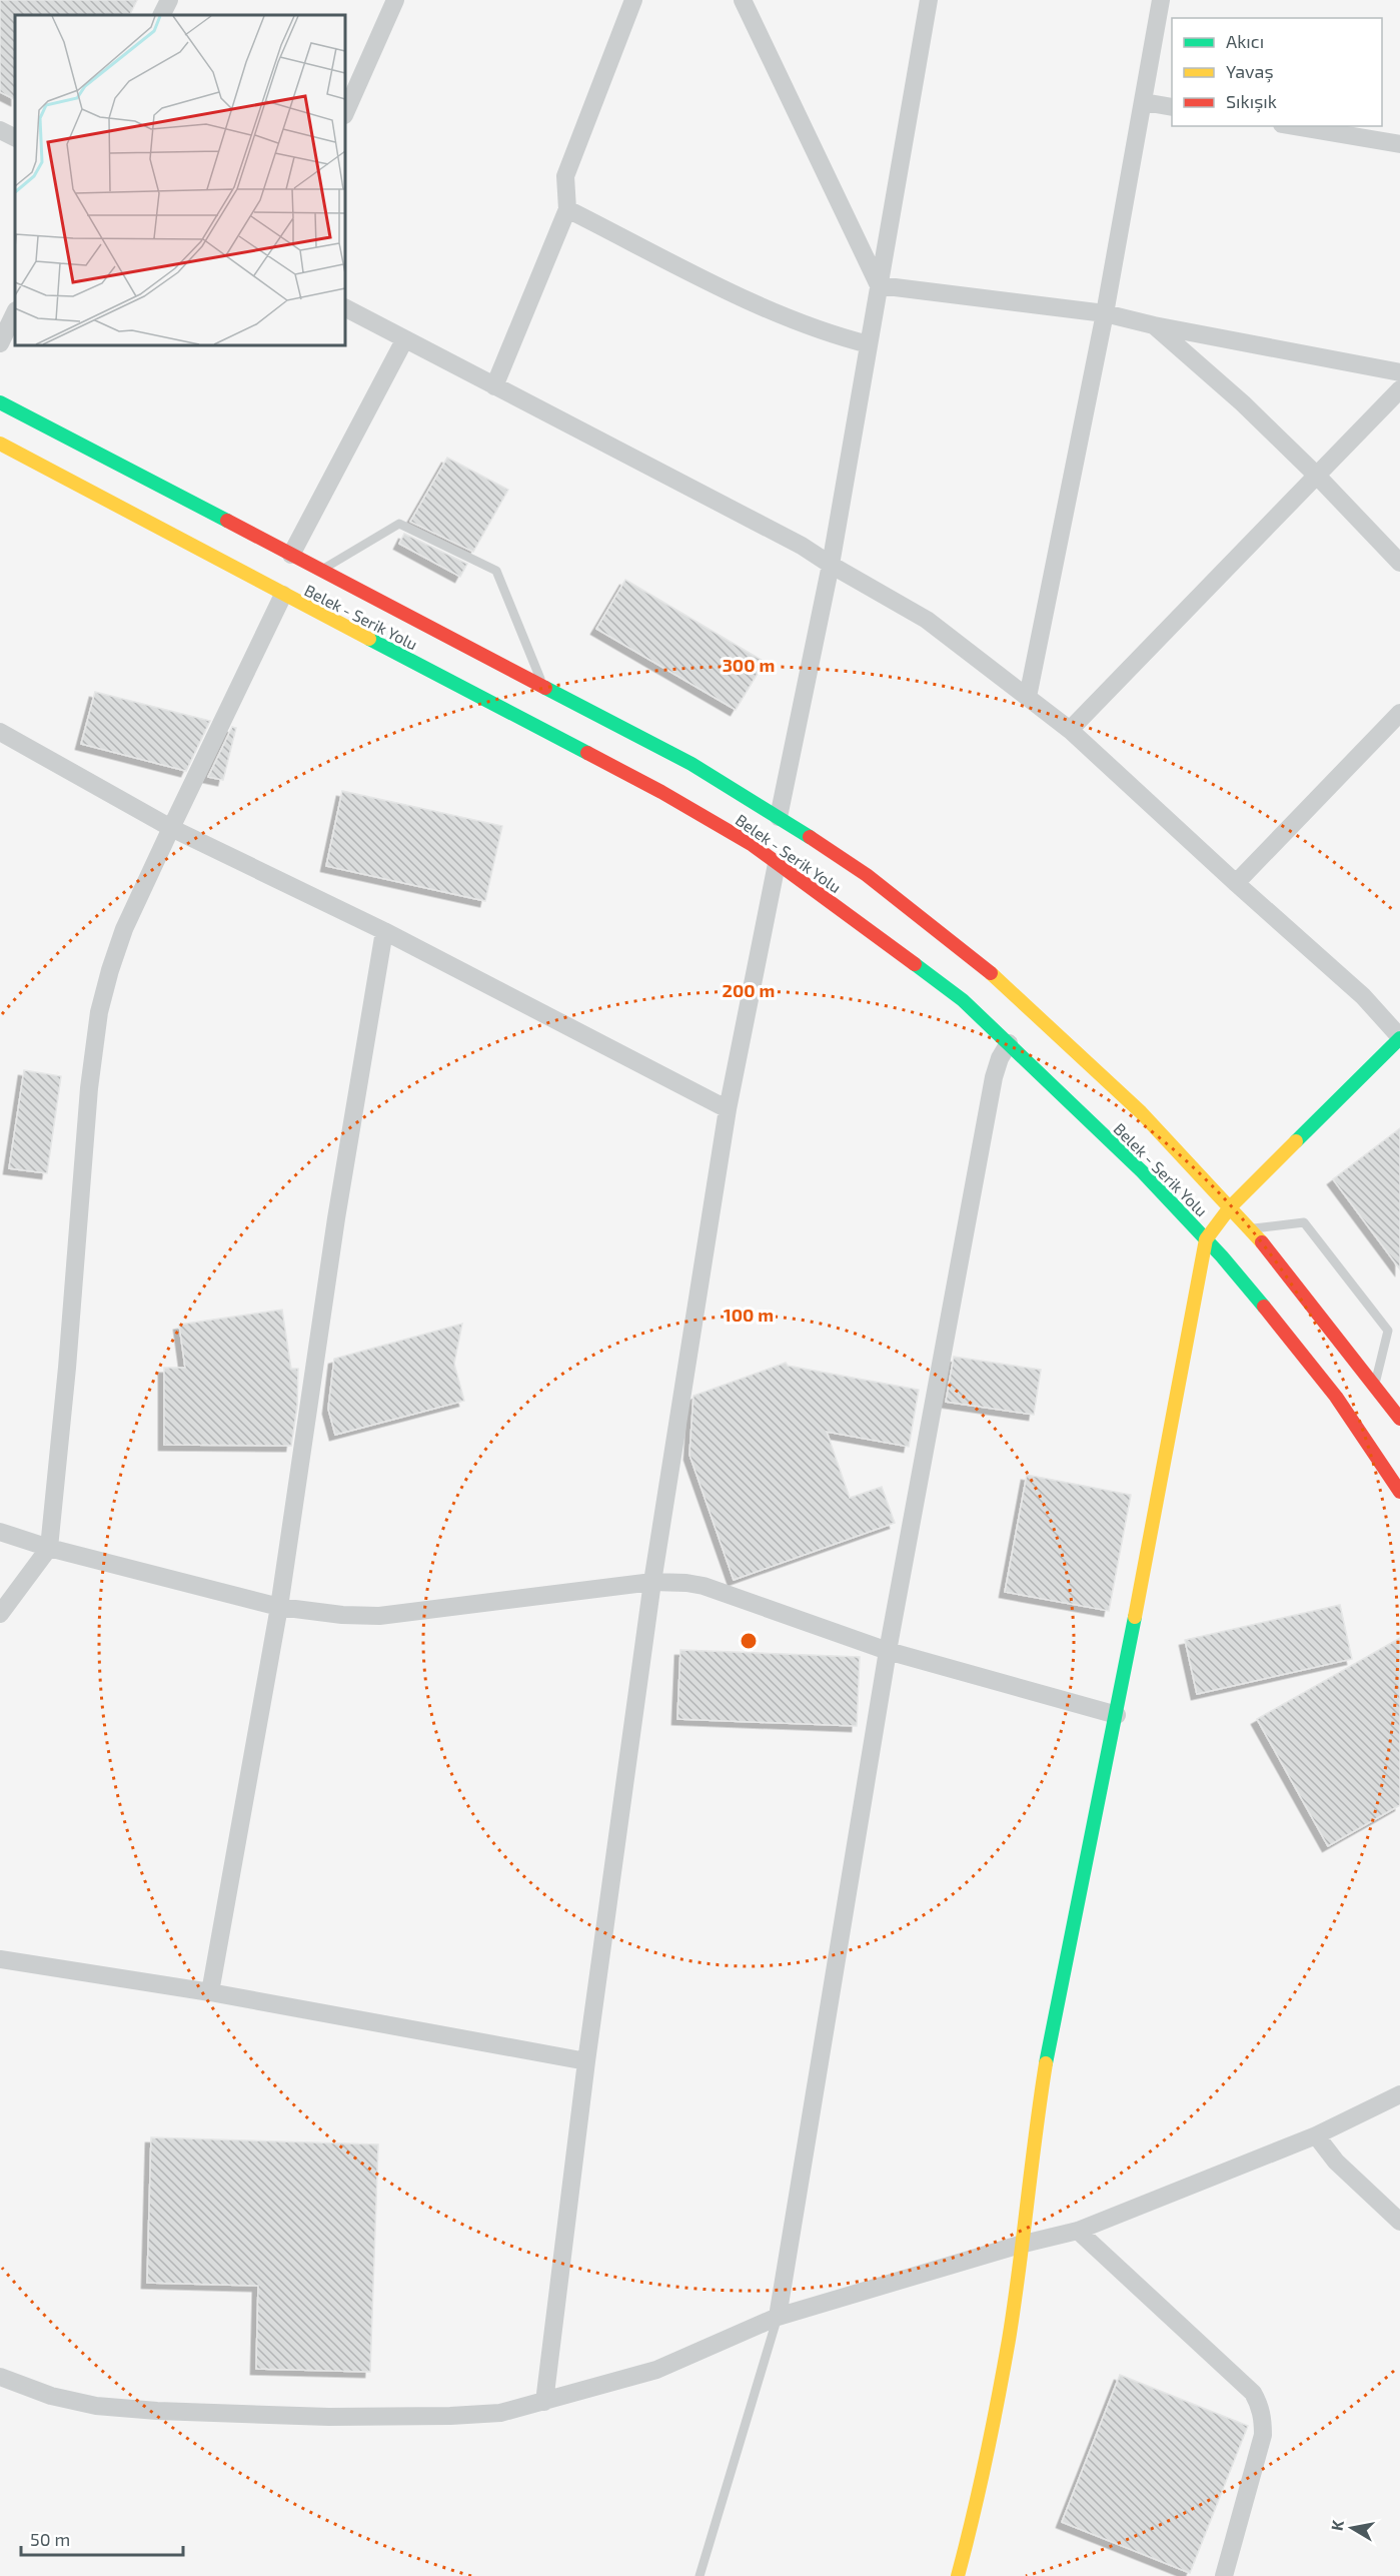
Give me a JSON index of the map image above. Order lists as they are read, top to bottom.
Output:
{
  "streets": {
    "main road": ["Belek - Serik Yolu"]
  },
  "legend": ["Akıcı", "Yavaş", "Sıkışık"],
  "scale_bar": "50 m",
  "north": "left",
  "rings": ["300 m", "200 m", "100 m"]
}
